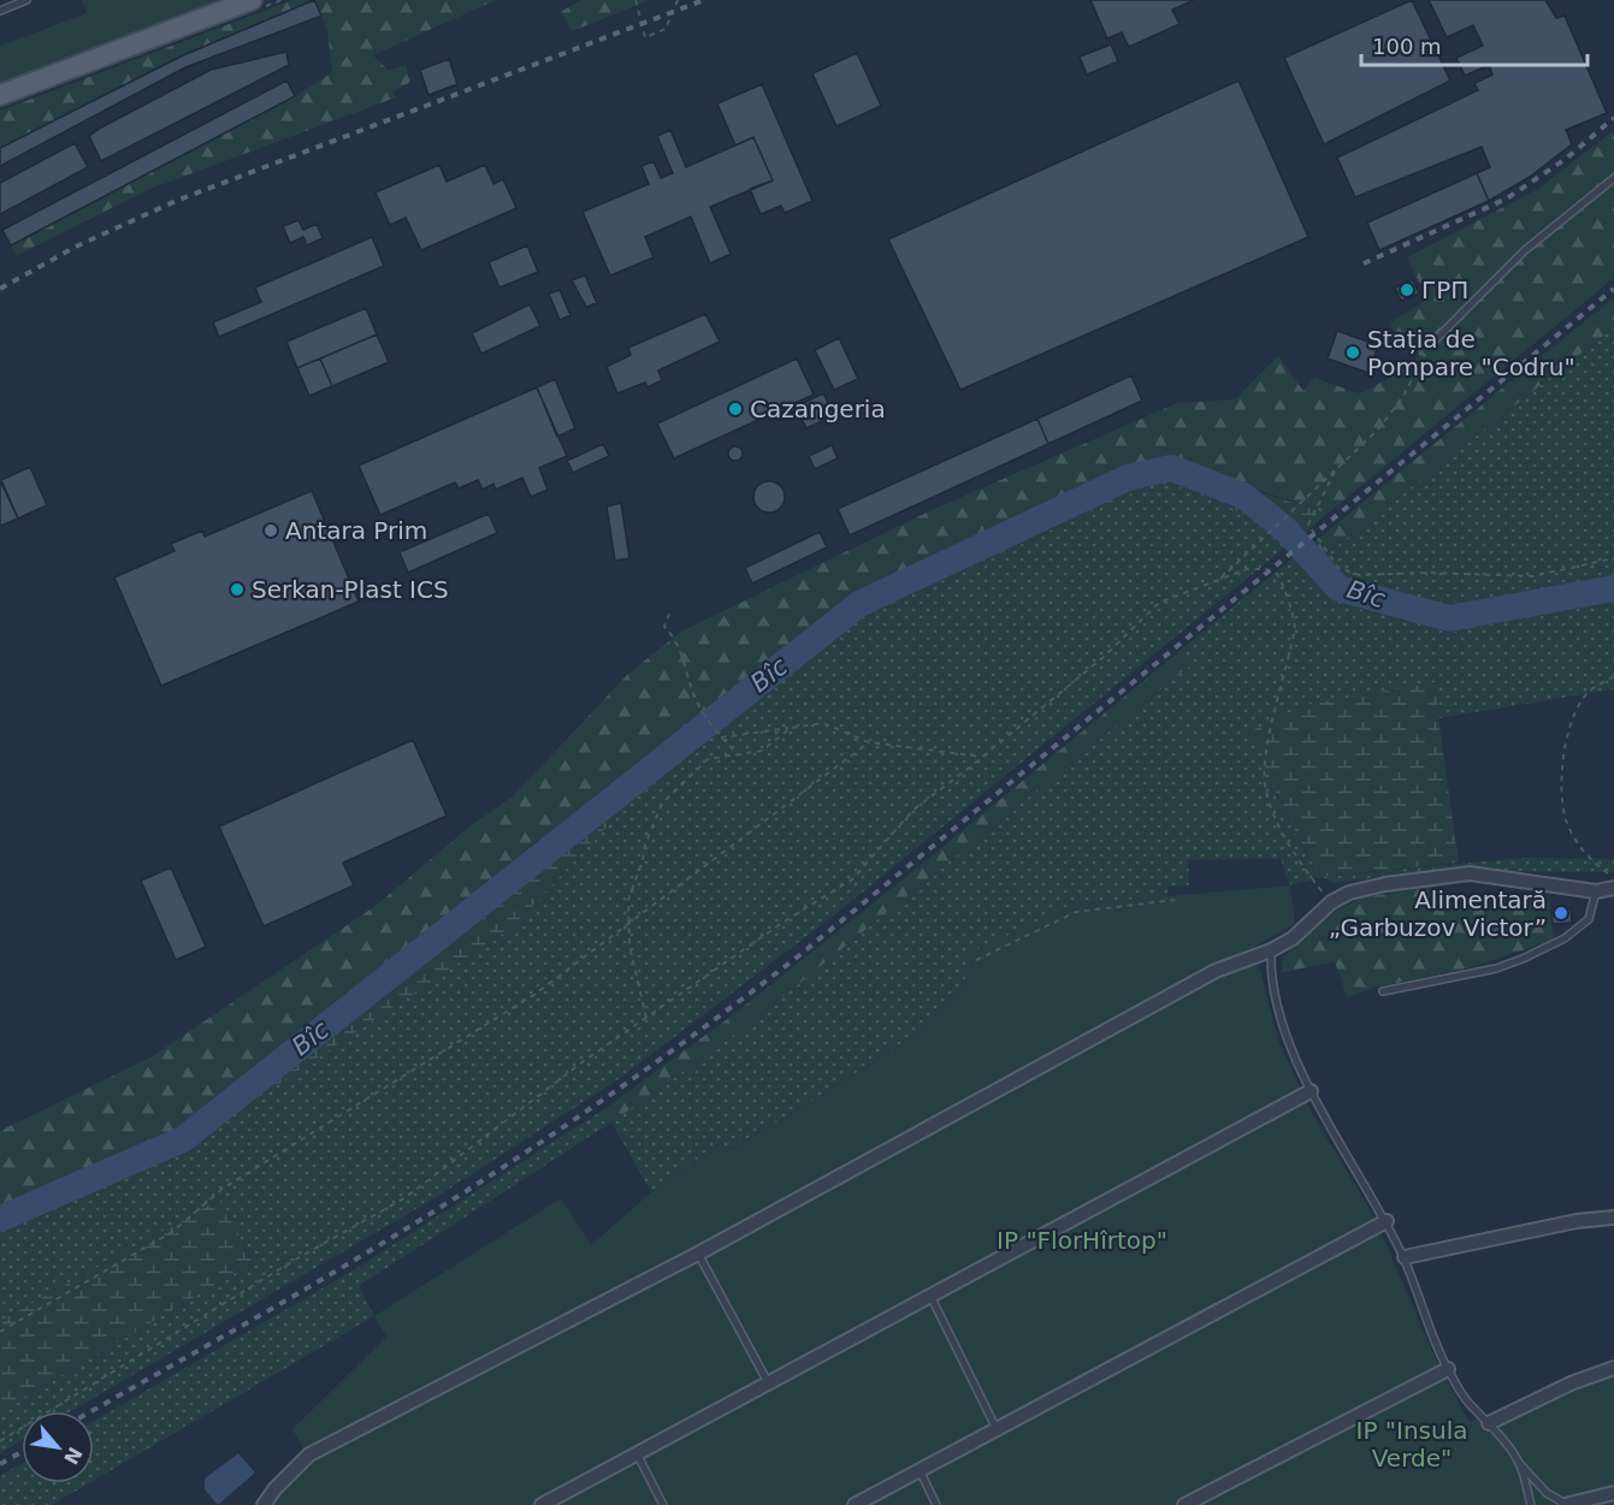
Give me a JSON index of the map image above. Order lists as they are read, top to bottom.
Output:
{
  "water": ["Bîc"],
  "parks": ["IP \"FlorHîrtop\"", "IP \"Insula Verde\""],
  "places": [
    "ГРП",
    "Stația de Pompare \"Codru\"",
    "Cazangeria",
    "Antara Prim",
    "Serkan-Plast ICS",
    "Alimentară „Garbuzov Victor”"
  ],
  "scale_bar": "100 m",
  "north": "bottom right"
}
